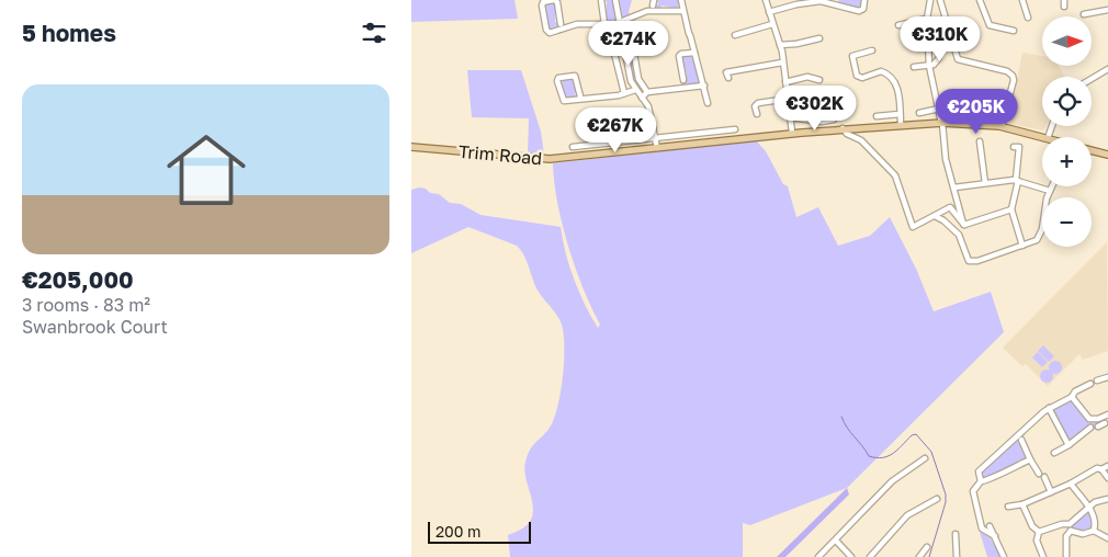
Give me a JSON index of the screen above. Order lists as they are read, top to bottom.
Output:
{
  "streets": {
    "main road": ["Trim Road"]
  },
  "scale_bar": "200 m",
  "north": "right",
  "page": {
    "heading": "5 homes",
    "map_buttons": ["+", "−"],
    "price": [
      "€310K",
      "€274K",
      "€302K",
      "€205K",
      "€267K"
    ],
    "list": [
      {
        "name": "€205,000",
        "note": "3 rooms · 83 m² · Swanbrook Court"
      }
    ],
    "scale": "200 m"
  }
}
